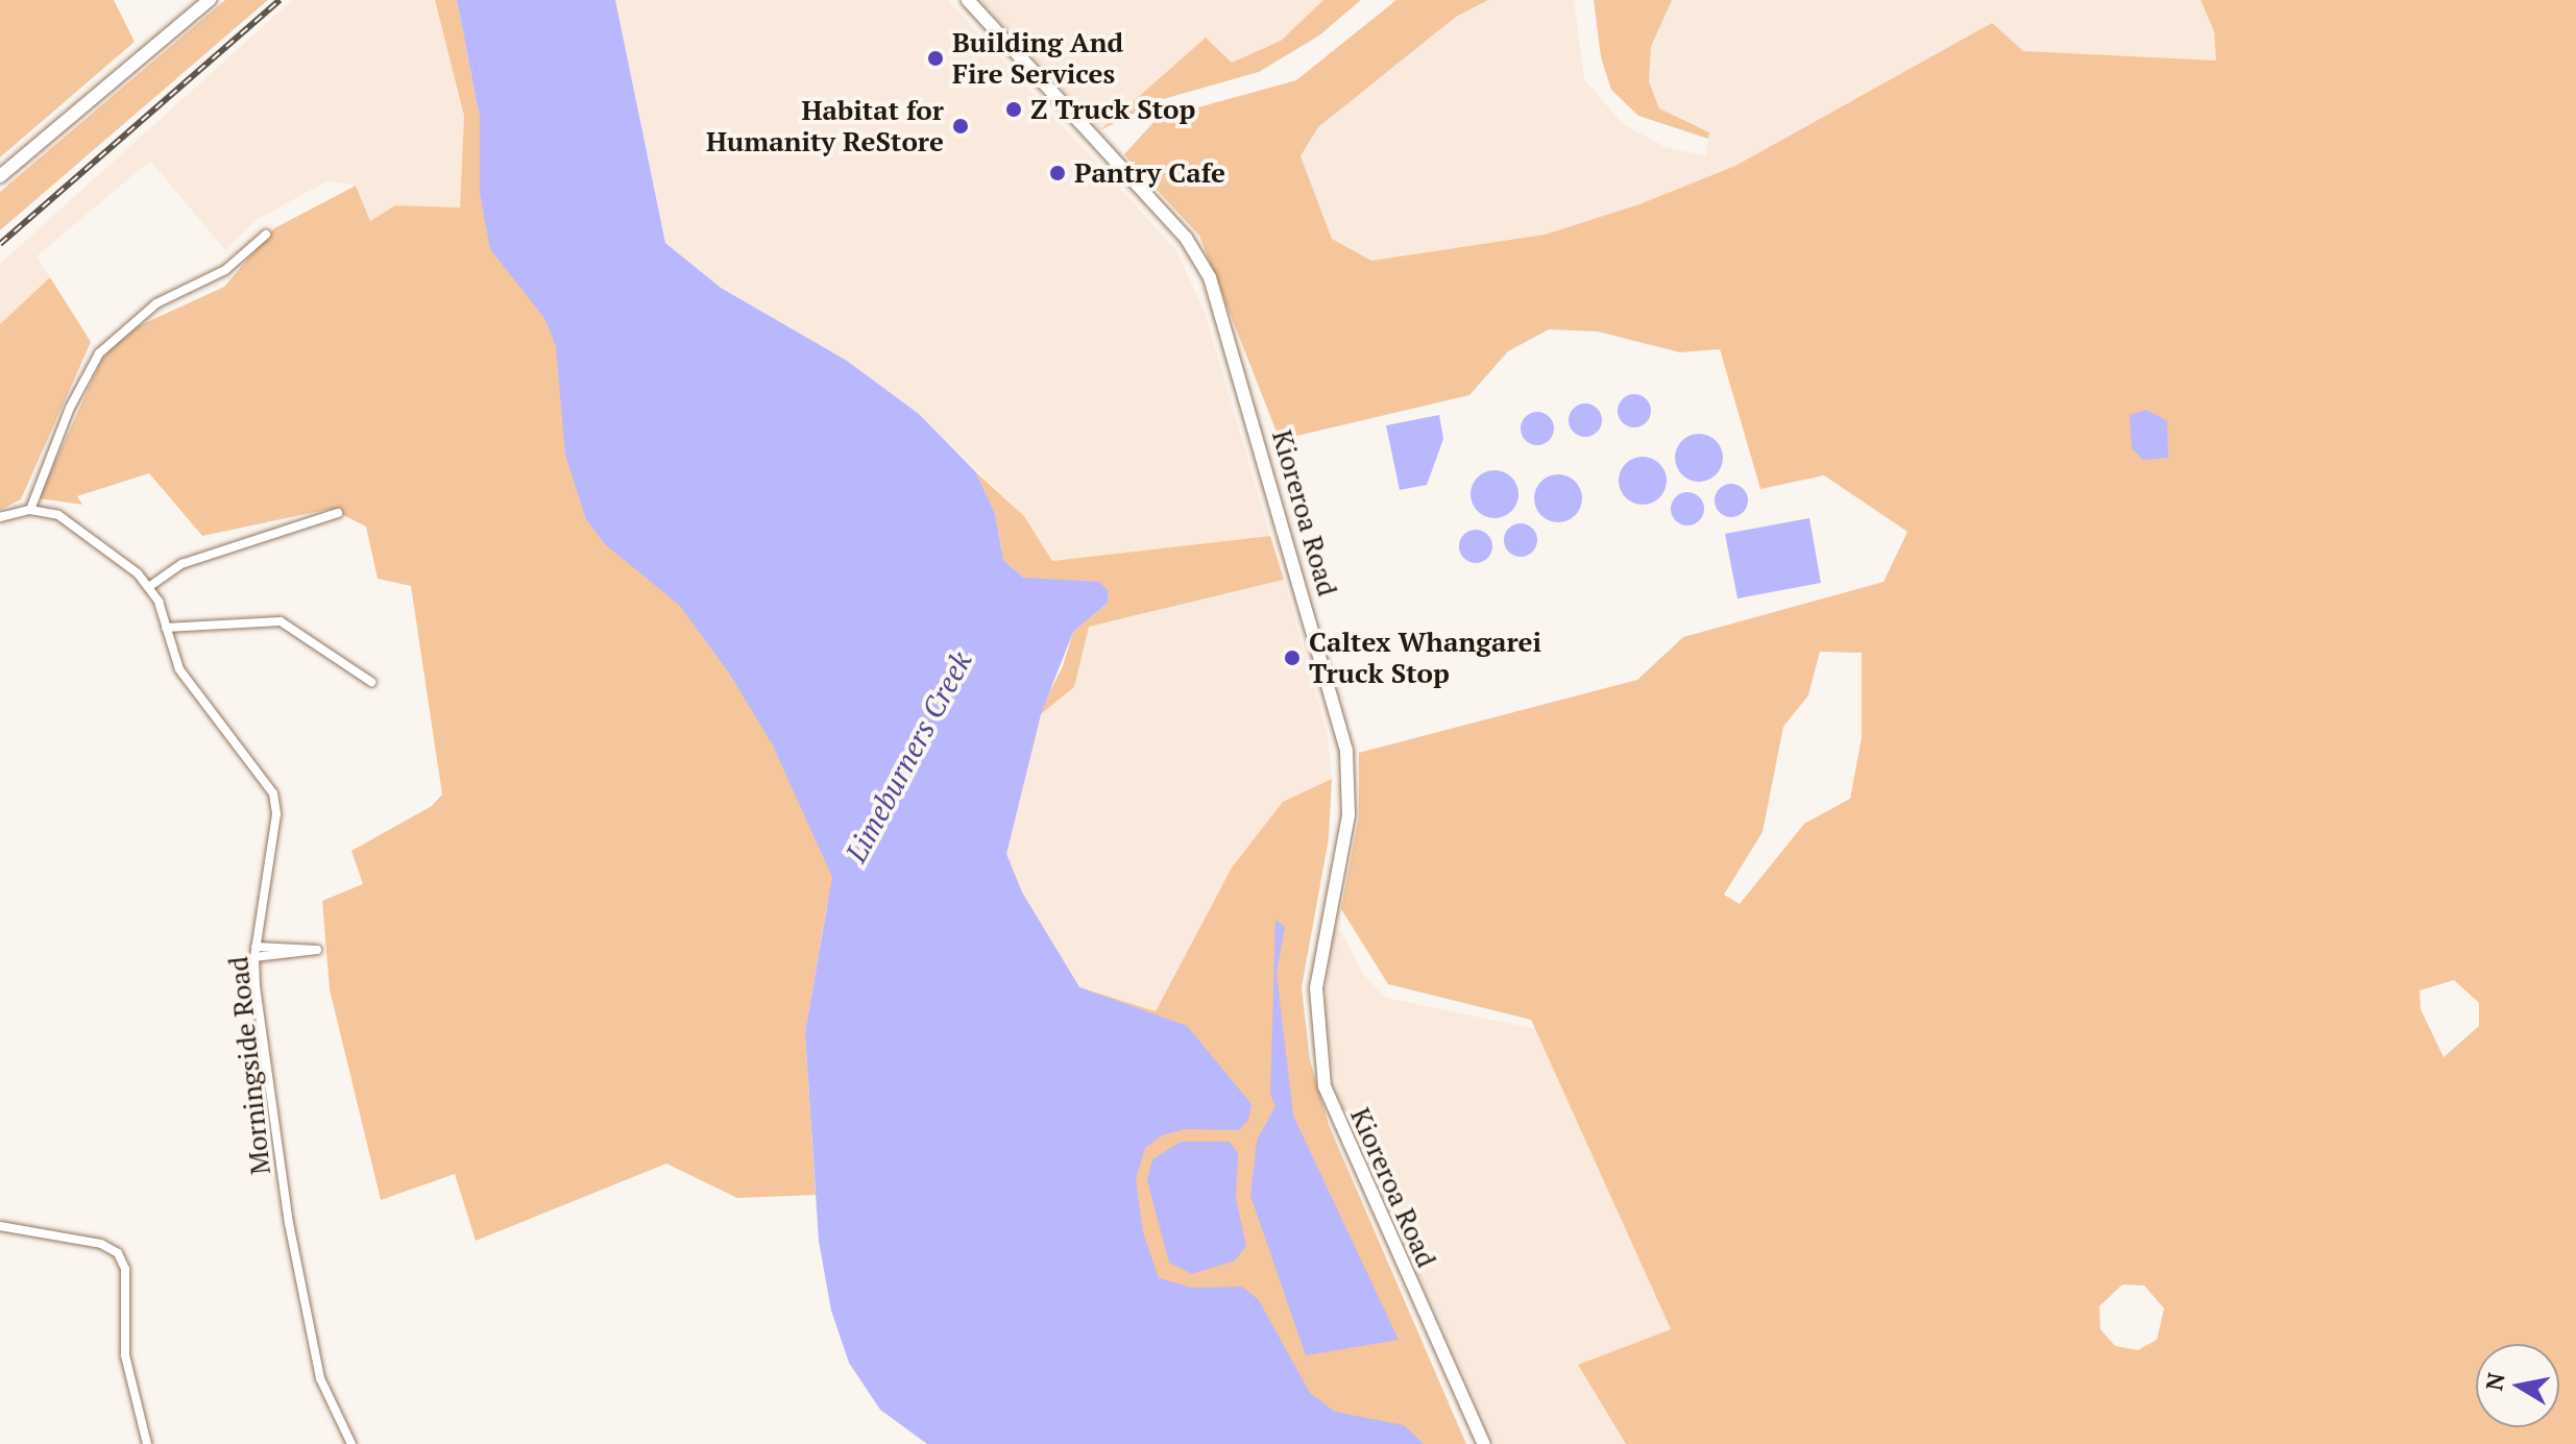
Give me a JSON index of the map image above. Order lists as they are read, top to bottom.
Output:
{
  "streets": {
    "main road": ["Kioreroa Road"],
    "street": ["Morningside Road"]
  },
  "water": ["Limeburners Creek"],
  "places": [
    "Building And Fire Services",
    "Z Truck Stop",
    "Habitat for Humanity ReStore",
    "Pantry Cafe",
    "Caltex Whangarei Truck Stop"
  ],
  "north": "left"
}
